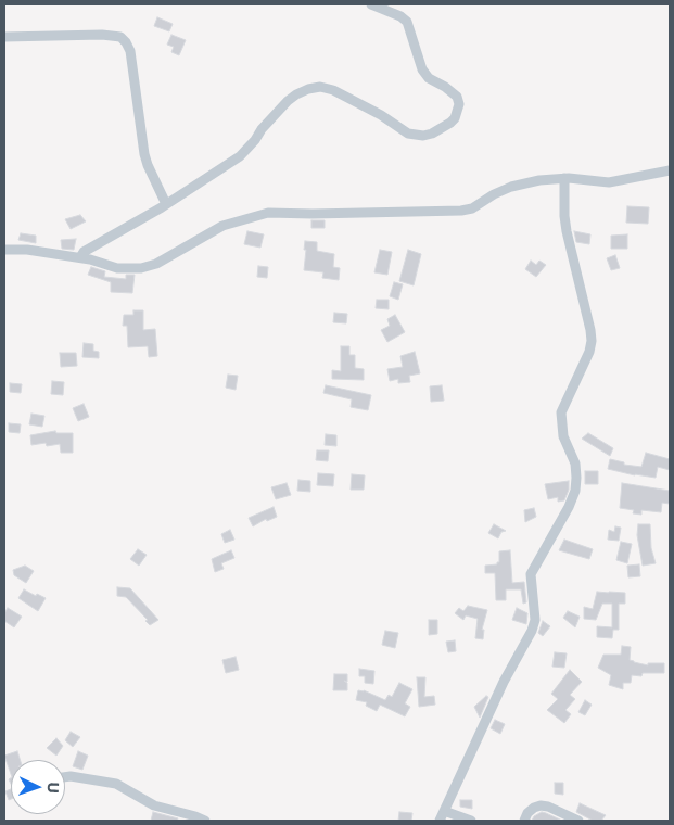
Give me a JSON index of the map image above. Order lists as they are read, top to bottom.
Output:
{
  "north": "right"
}
